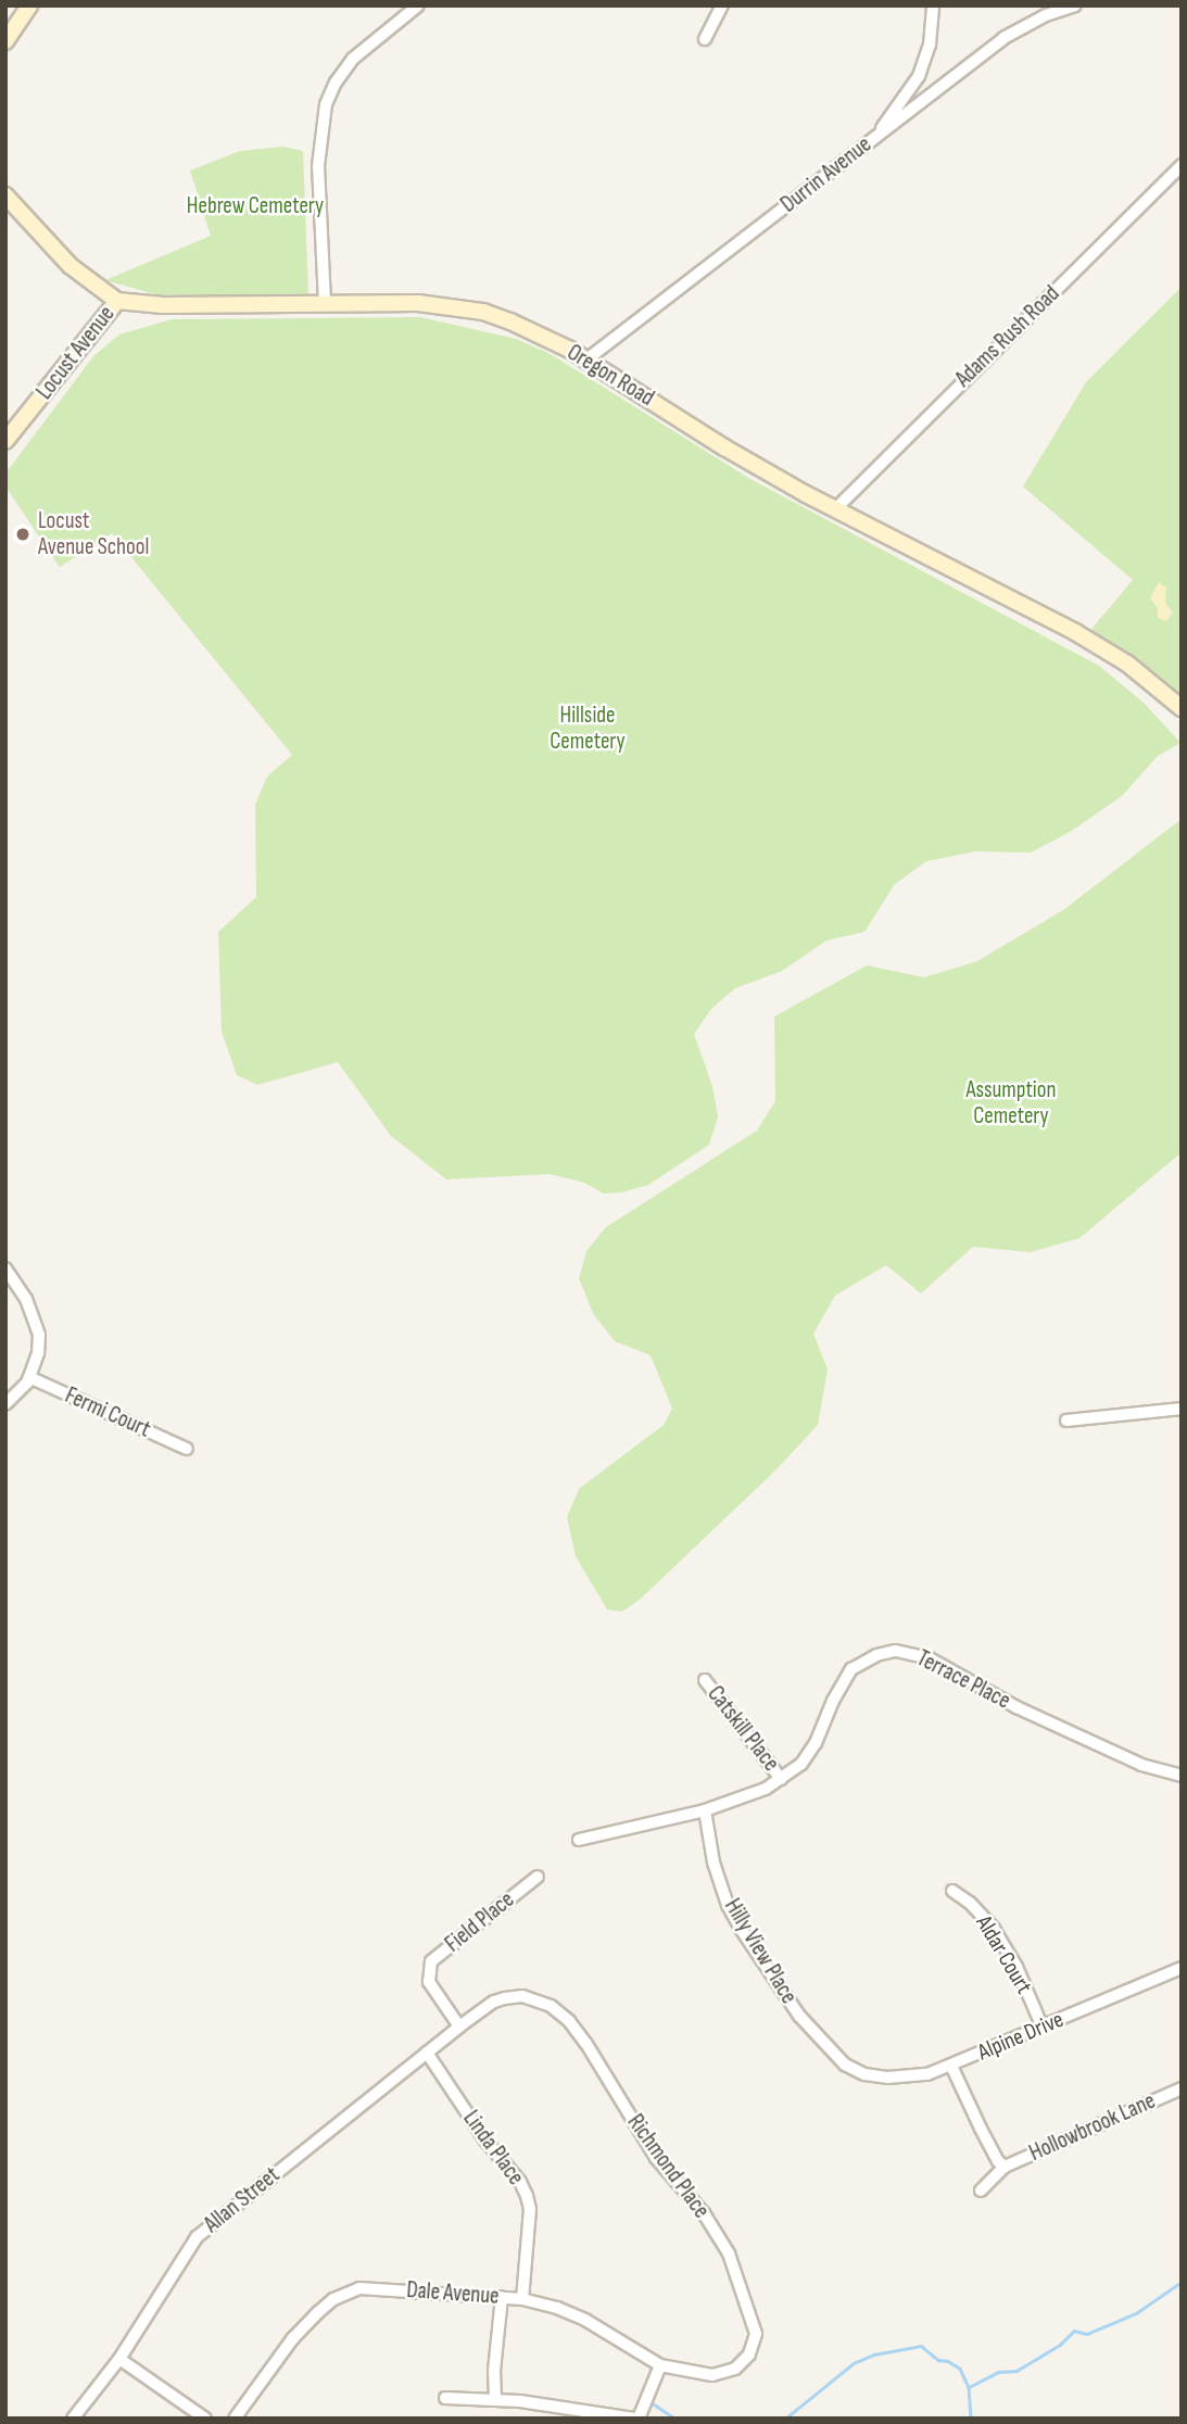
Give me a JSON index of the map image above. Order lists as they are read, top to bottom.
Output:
{
  "streets": {
    "street": [
      "Durrin Avenue",
      "Adams Rush Road",
      "Locust Avenue",
      "Oregon Road",
      "Fermi Court",
      "Terrace Place",
      "Catskill Place",
      "Field Place",
      "Hilly View Place",
      "Aldar Court",
      "Alpine Drive",
      "Hollowbrook Lane",
      "Linda Place",
      "Richmond Place",
      "Allan Street",
      "Dale Avenue"
    ]
  },
  "crossings": [
    ["Durrin Avenue", "Oregon Road"],
    ["Adams Rush Road", "Oregon Road"],
    ["Locust Avenue", "Oregon Road"],
    ["Terrace Place", "Catskill Place"],
    ["Terrace Place", "Hilly View Place"],
    ["Field Place", "Richmond Place"],
    ["Field Place", "Allan Street"],
    ["Hilly View Place", "Alpine Drive"],
    ["Aldar Court", "Alpine Drive"],
    ["Linda Place", "Allan Street"],
    ["Linda Place", "Dale Avenue"],
    ["Richmond Place", "Allan Street"],
    ["Richmond Place", "Dale Avenue"]
  ],
  "parks": ["Hebrew Cemetery", "Hillside Cemetery", "Assumption Cemetery"],
  "places": ["Locust Avenue School"]
}
